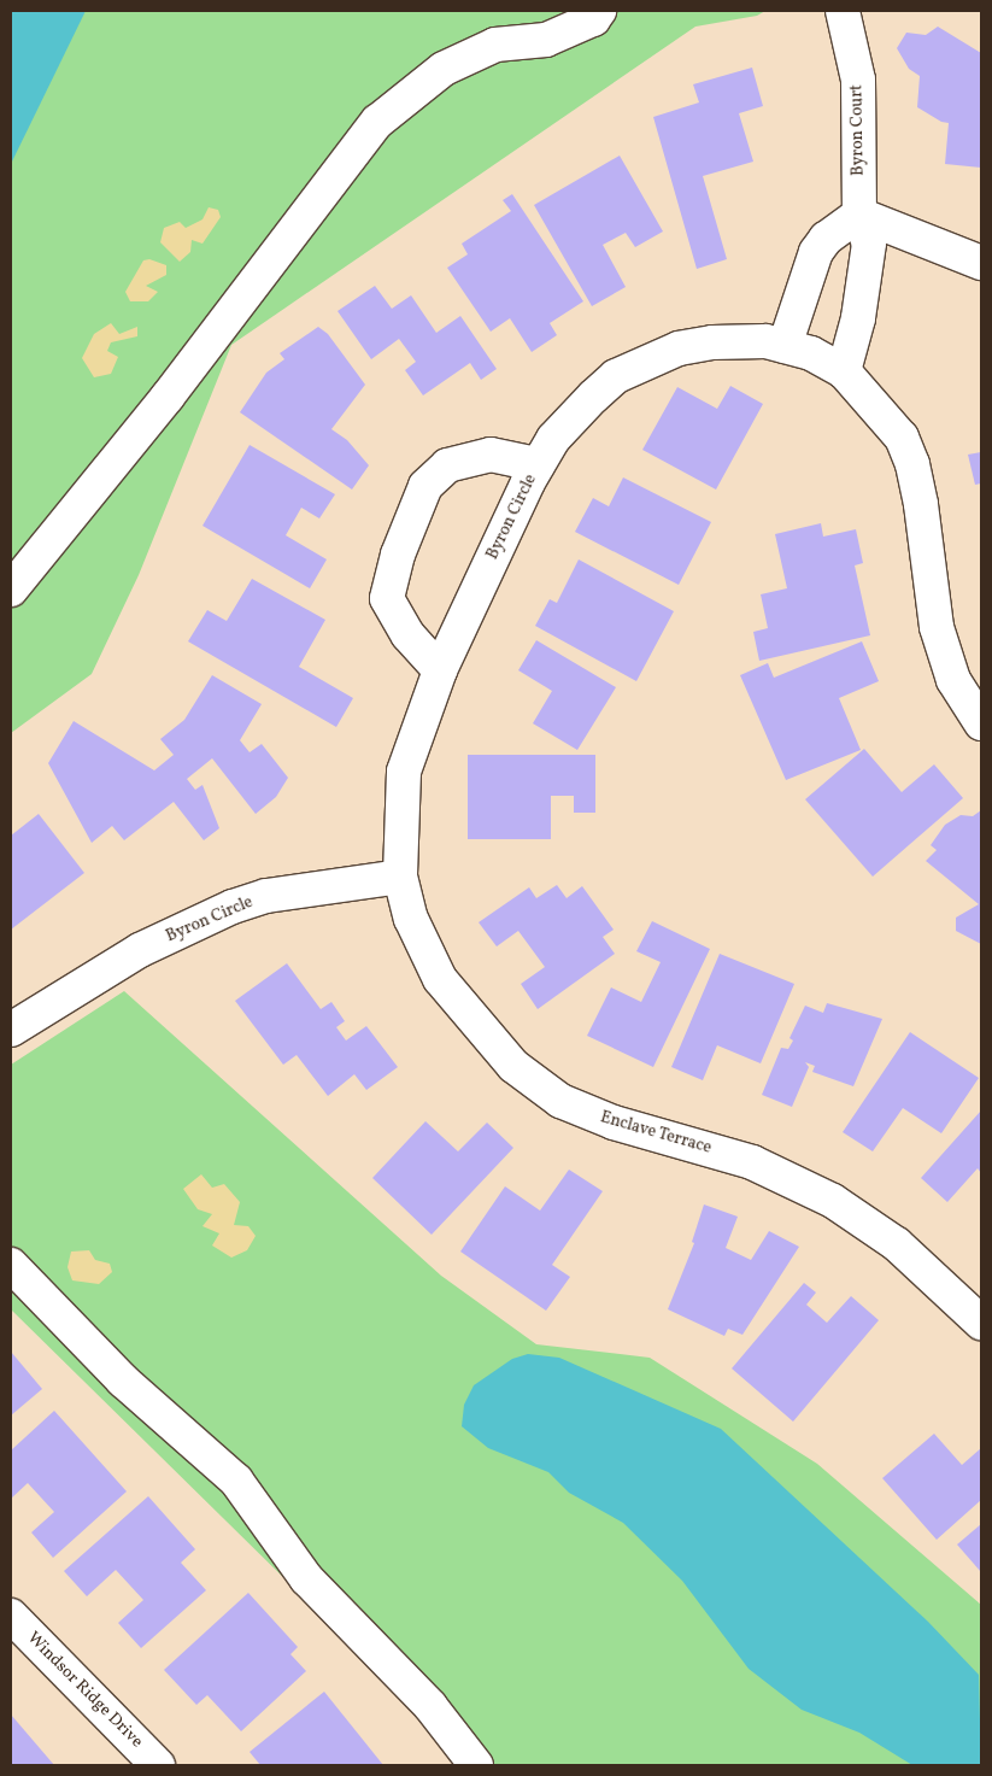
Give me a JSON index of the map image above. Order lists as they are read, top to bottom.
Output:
{
  "streets": {
    "street": [
      "Byron Court",
      "Byron Circle",
      "Enclave Terrace",
      "Windsor Ridge Drive"
    ]
  },
  "crossings": [
    ["Byron Court", "Byron Circle"],
    ["Byron Circle", "Enclave Terrace"]
  ]
}
